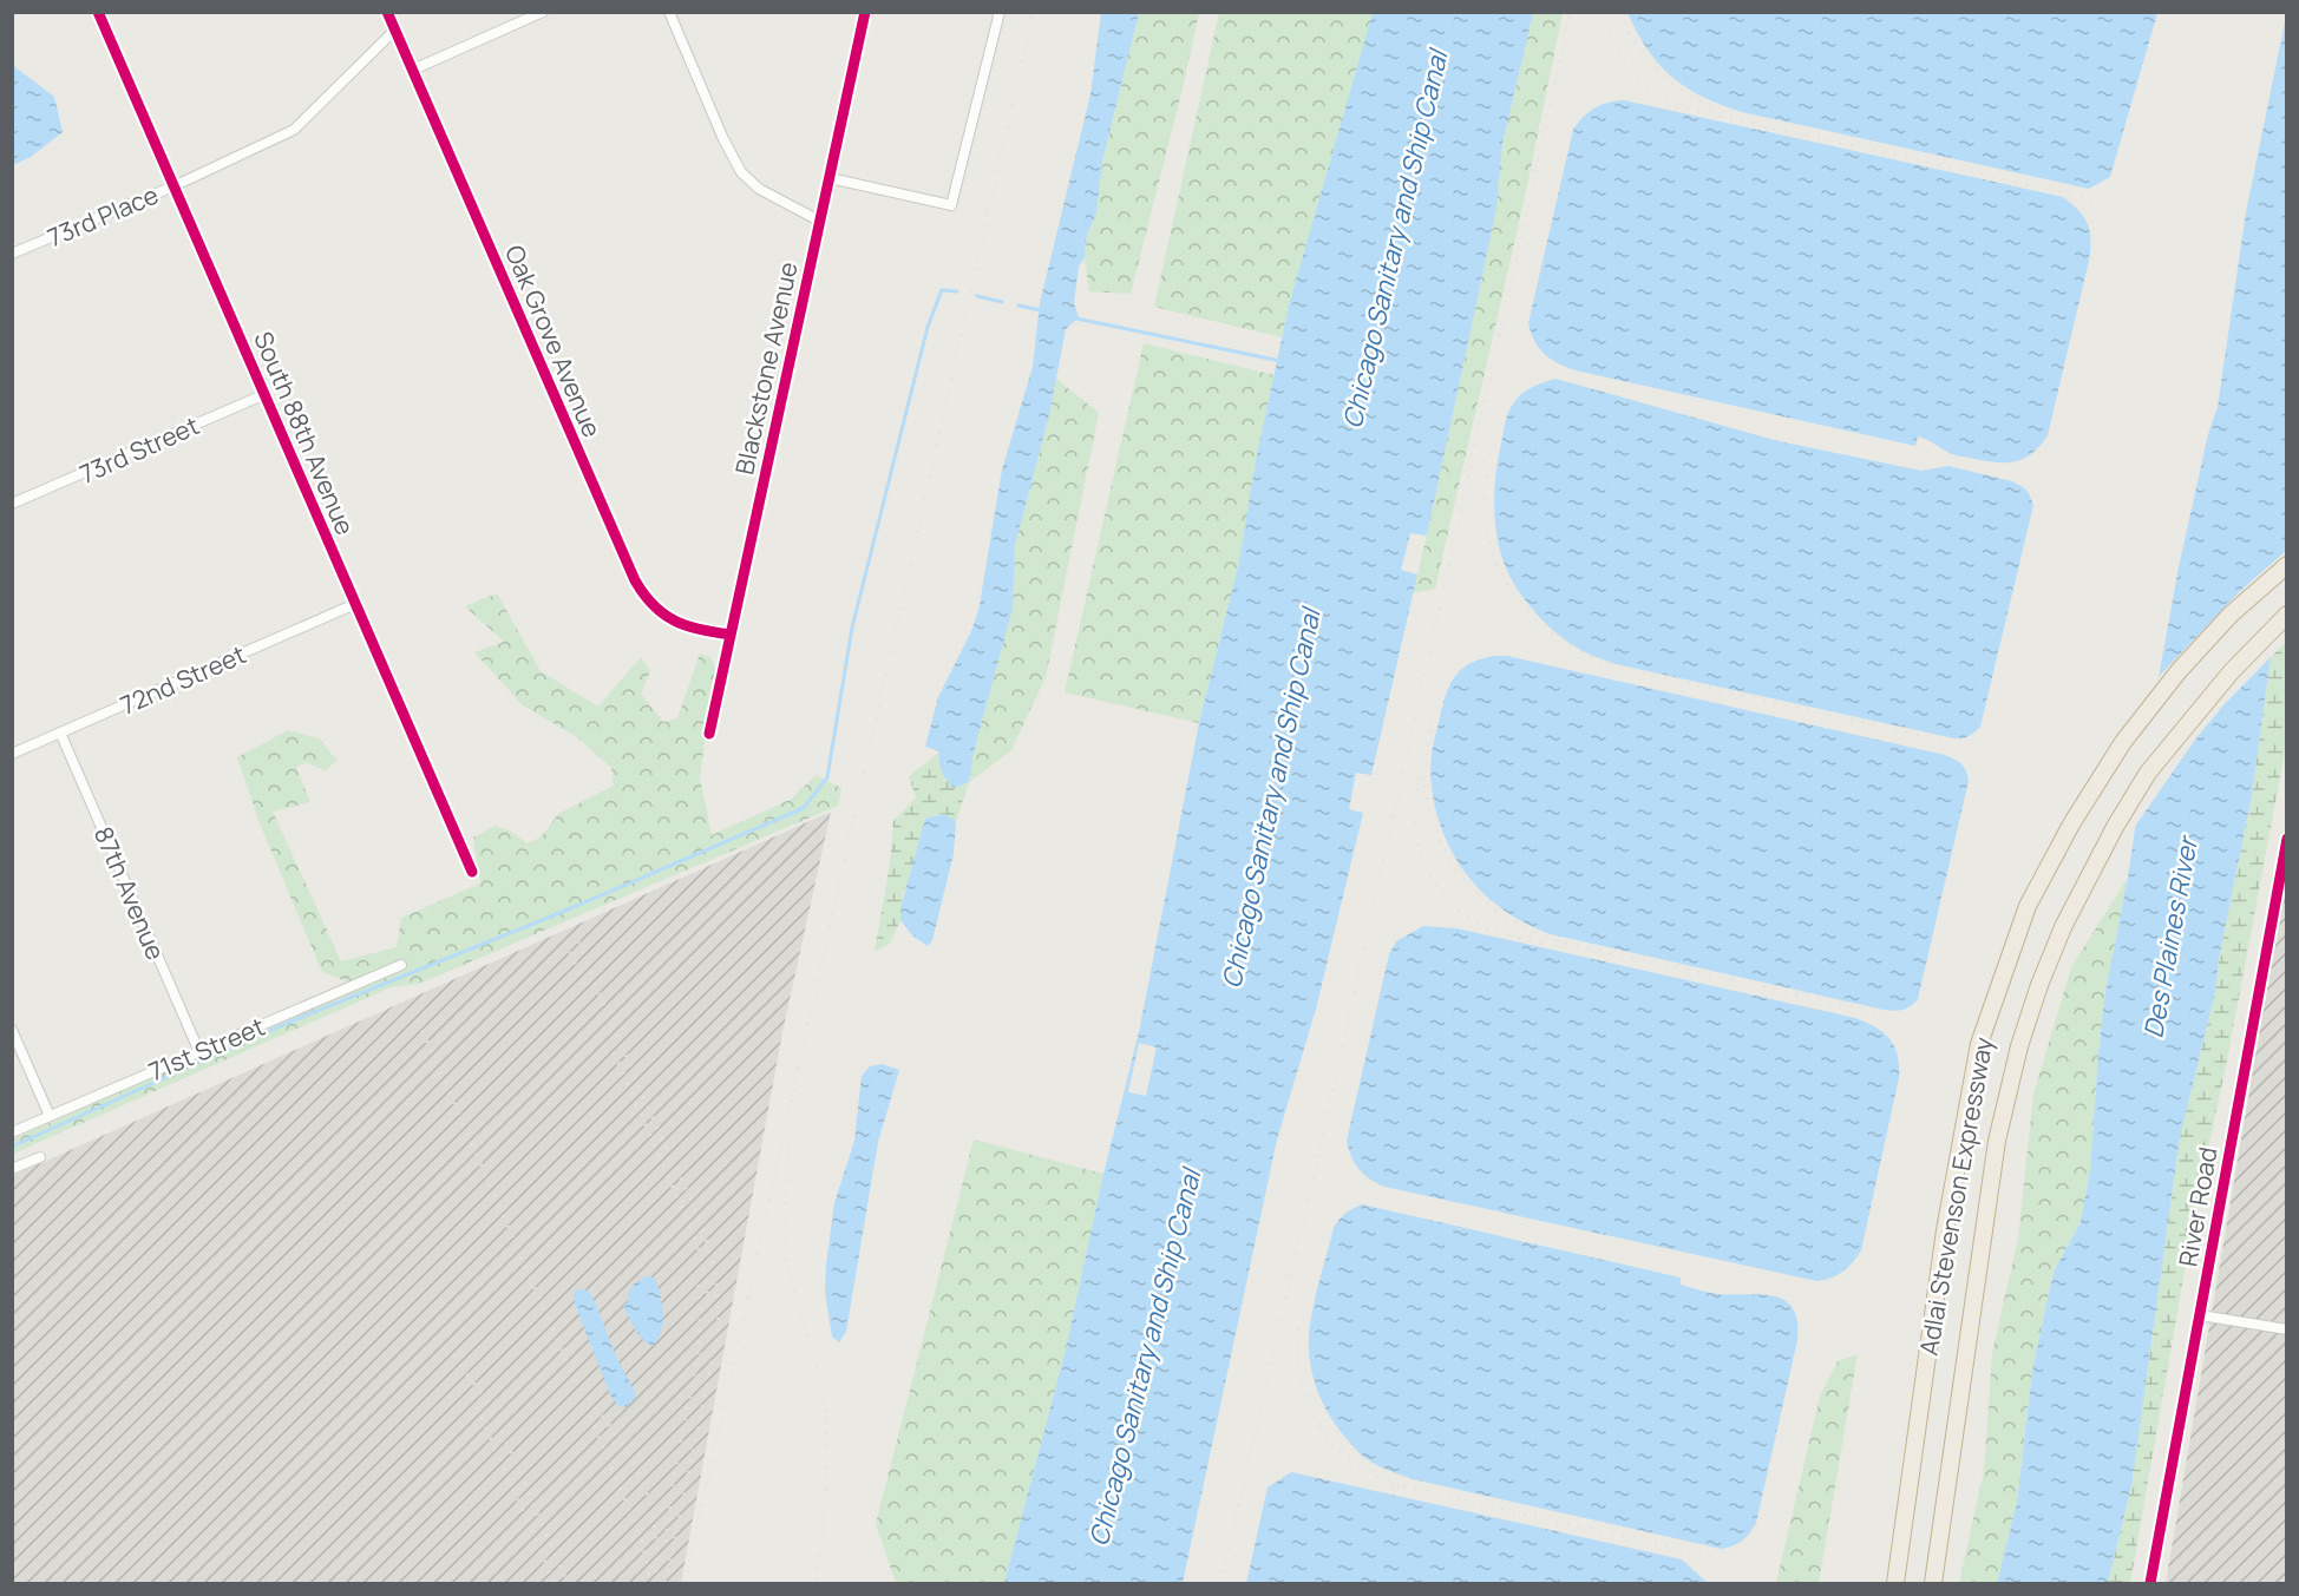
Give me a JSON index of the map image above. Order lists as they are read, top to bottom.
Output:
{
  "streets": {
    "highway": ["Adlai Stevenson Expressway"],
    "street": [
      "73rd Place",
      "Oak Grove Avenue",
      "Blackstone Avenue",
      "South 88th Avenue",
      "73rd Street",
      "72nd Street",
      "87th Avenue",
      "71st Street",
      "River Road"
    ]
  },
  "crossings": [
    ["73rd Place", "Oak Grove Avenue"],
    ["73rd Place", "South 88th Avenue"],
    ["Oak Grove Avenue", "Blackstone Avenue"],
    ["South 88th Avenue", "73rd Street"],
    ["South 88th Avenue", "72nd Street"],
    ["72nd Street", "87th Avenue"],
    ["87th Avenue", "71st Street"]
  ],
  "water": ["Chicago Sanitary and Ship Canal", "Des Plaines River"]
}
